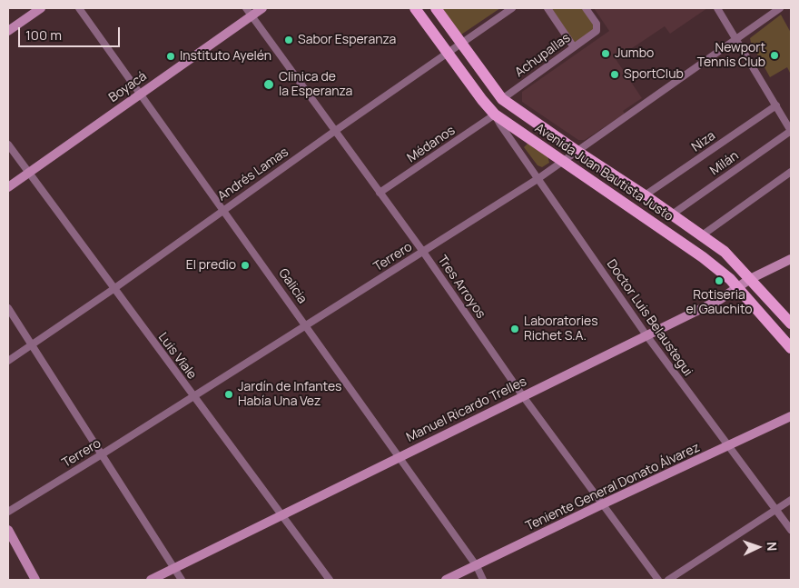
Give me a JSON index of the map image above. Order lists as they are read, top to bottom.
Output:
{
  "streets": {
    "main road": ["Avenida Juan Bautista Justo"],
    "street": [
      "Achupallas",
      "Boyacá",
      "Niza",
      "Médanos",
      "Milán",
      "Andrés Lamas",
      "Terrero",
      "Galicia",
      "Tres Arroyos",
      "Doctor Luis Belaustegui",
      "Luis Viale",
      "Manuel Ricardo Trelles",
      "Teniente General Donato Álvarez"
    ]
  },
  "crossings": [
    ["Achupallas", "Avenida Juan Bautista Justo"],
    ["Boyacá", "Galicia"],
    ["Boyacá", "Tres Arroyos"],
    ["Boyacá", "Luis Viale"],
    ["Niza", "Avenida Juan Bautista Justo"],
    ["Médanos", "Avenida Juan Bautista Justo"],
    ["Médanos", "Tres Arroyos"],
    ["Médanos", "Doctor Luis Belaustegui"],
    ["Milán", "Avenida Juan Bautista Justo"],
    ["Avenida Juan Bautista Justo", "Andrés Lamas"],
    ["Avenida Juan Bautista Justo", "Terrero"],
    ["Avenida Juan Bautista Justo", "Doctor Luis Belaustegui"],
    ["Avenida Juan Bautista Justo", "Manuel Ricardo Trelles"],
    ["Andrés Lamas", "Galicia"],
    ["Andrés Lamas", "Tres Arroyos"],
    ["Andrés Lamas", "Luis Viale"],
    ["Terrero", "Galicia"],
    ["Terrero", "Tres Arroyos"],
    ["Terrero", "Doctor Luis Belaustegui"],
    ["Terrero", "Luis Viale"],
    ["Galicia", "Manuel Ricardo Trelles"],
    ["Galicia", "Teniente General Donato Álvarez"],
    ["Tres Arroyos", "Manuel Ricardo Trelles"],
    ["Tres Arroyos", "Teniente General Donato Álvarez"],
    ["Doctor Luis Belaustegui", "Manuel Ricardo Trelles"],
    ["Doctor Luis Belaustegui", "Teniente General Donato Álvarez"],
    ["Luis Viale", "Manuel Ricardo Trelles"]
  ],
  "places": [
    "Sabor Esperanza",
    "Jumbo",
    "Newport Tennis Club",
    "Instituto Ayelén",
    "SportClub",
    "Clinica de la Esperanza",
    "El predio",
    "Rotiseria el Gauchito",
    "Laboratories Richet S.A.",
    "Jardín de Infantes Había Una Vez"
  ],
  "scale_bar": "100 m",
  "north": "right"
}
